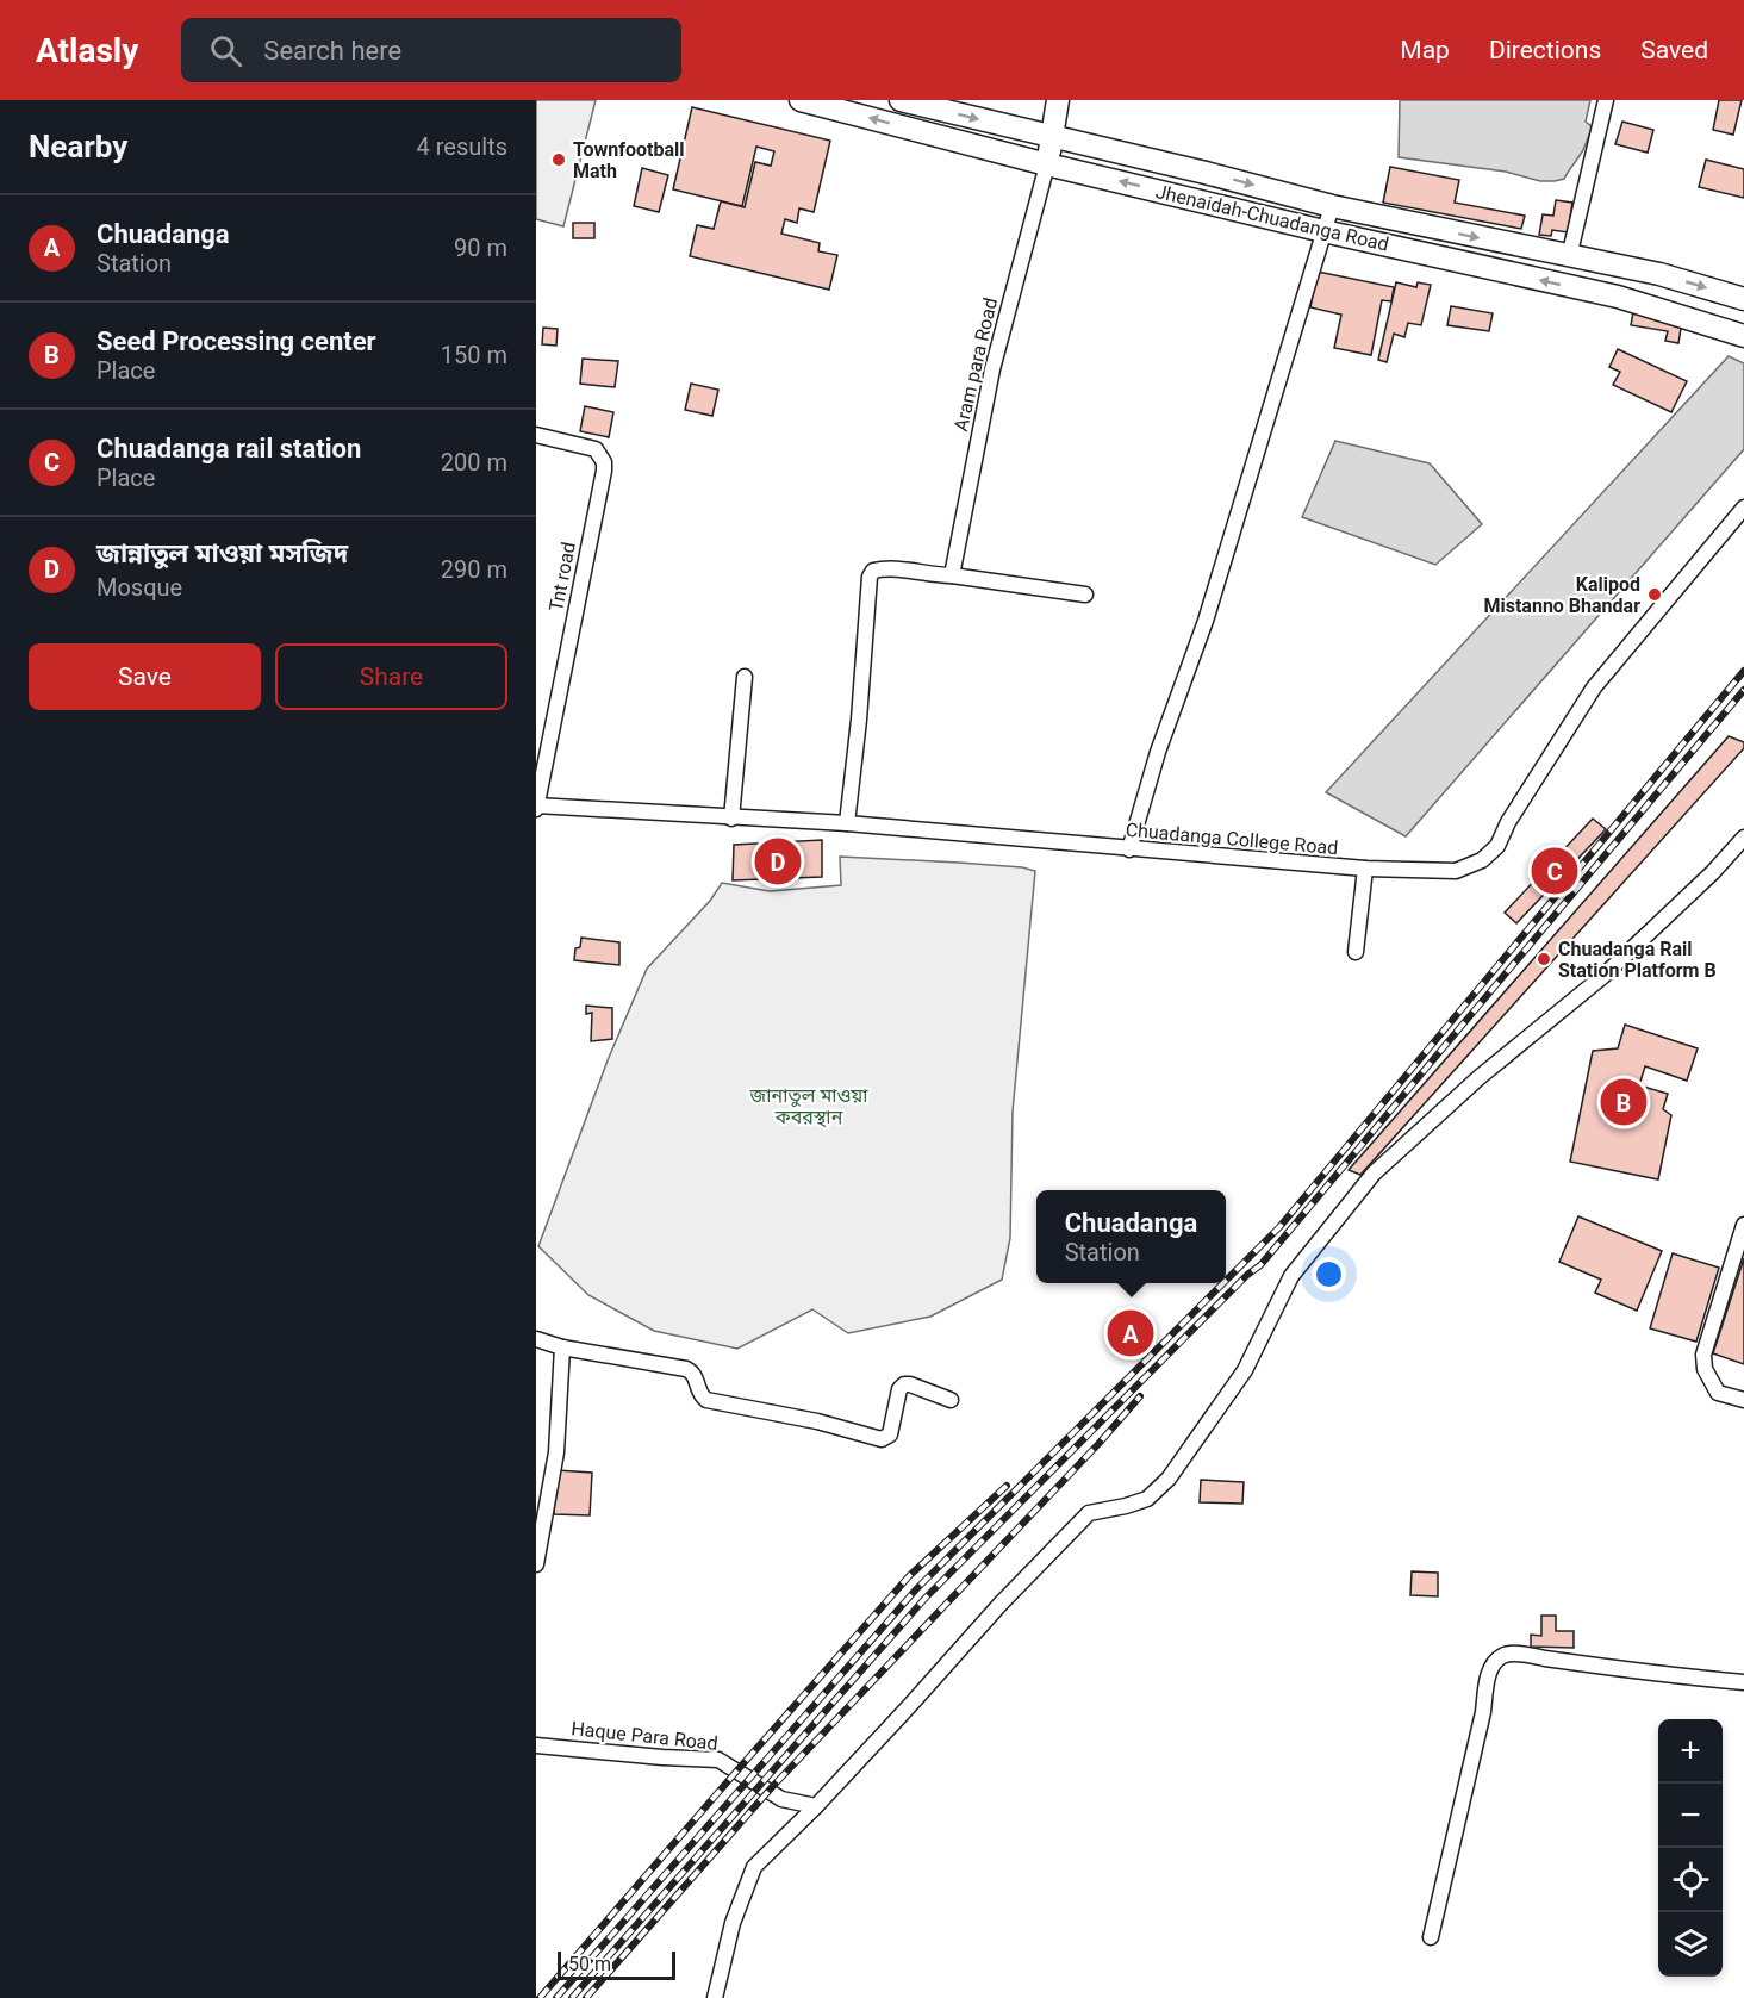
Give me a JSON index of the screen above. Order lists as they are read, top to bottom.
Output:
{
  "streets": {
    "main road": ["Jhenaidah-Chuadanga Road"],
    "street": [
      "Aram para Road",
      "Tnt road",
      "Chuadanga College Road",
      "Haque Para Road"
    ]
  },
  "crossings": [
    ["Jhenaidah-Chuadanga Road", "Aram para Road"],
    ["Tnt road", "Chuadanga College Road"]
  ],
  "parks": ["জানাতুল মাওয়া কবরস্থান"],
  "places": ["Townfootball Math", "Kalipod Mistanno Bhandar", "Chuadanga Rail Station Platform B"],
  "scale_bar": "50 m",
  "page": {
    "header": "Atlasly",
    "search": "Search here",
    "nav": ["Map", "Directions", "Saved"],
    "heading": ["Nearby", "4 results"],
    "list": [
      {
        "mark": "A",
        "name": "Chuadanga",
        "note": "Station",
        "value": "90 m"
      },
      {
        "mark": "B",
        "name": "Seed Processing center",
        "note": "Place",
        "value": "150 m"
      },
      {
        "mark": "C",
        "name": "Chuadanga rail station",
        "note": "Place",
        "value": "200 m"
      },
      {
        "mark": "D",
        "name": "জান্নাতুল মাওয়া মসজিদ",
        "note": "Mosque",
        "value": "290 m"
      }
    ],
    "buttons": ["Save", "Share"],
    "pins": [
      "D",
      "C",
      "B",
      "A"
    ],
    "popup": ["Chuadanga", "Station"],
    "map_buttons": ["+", "−"],
    "scale": "50 m"
  }
}
